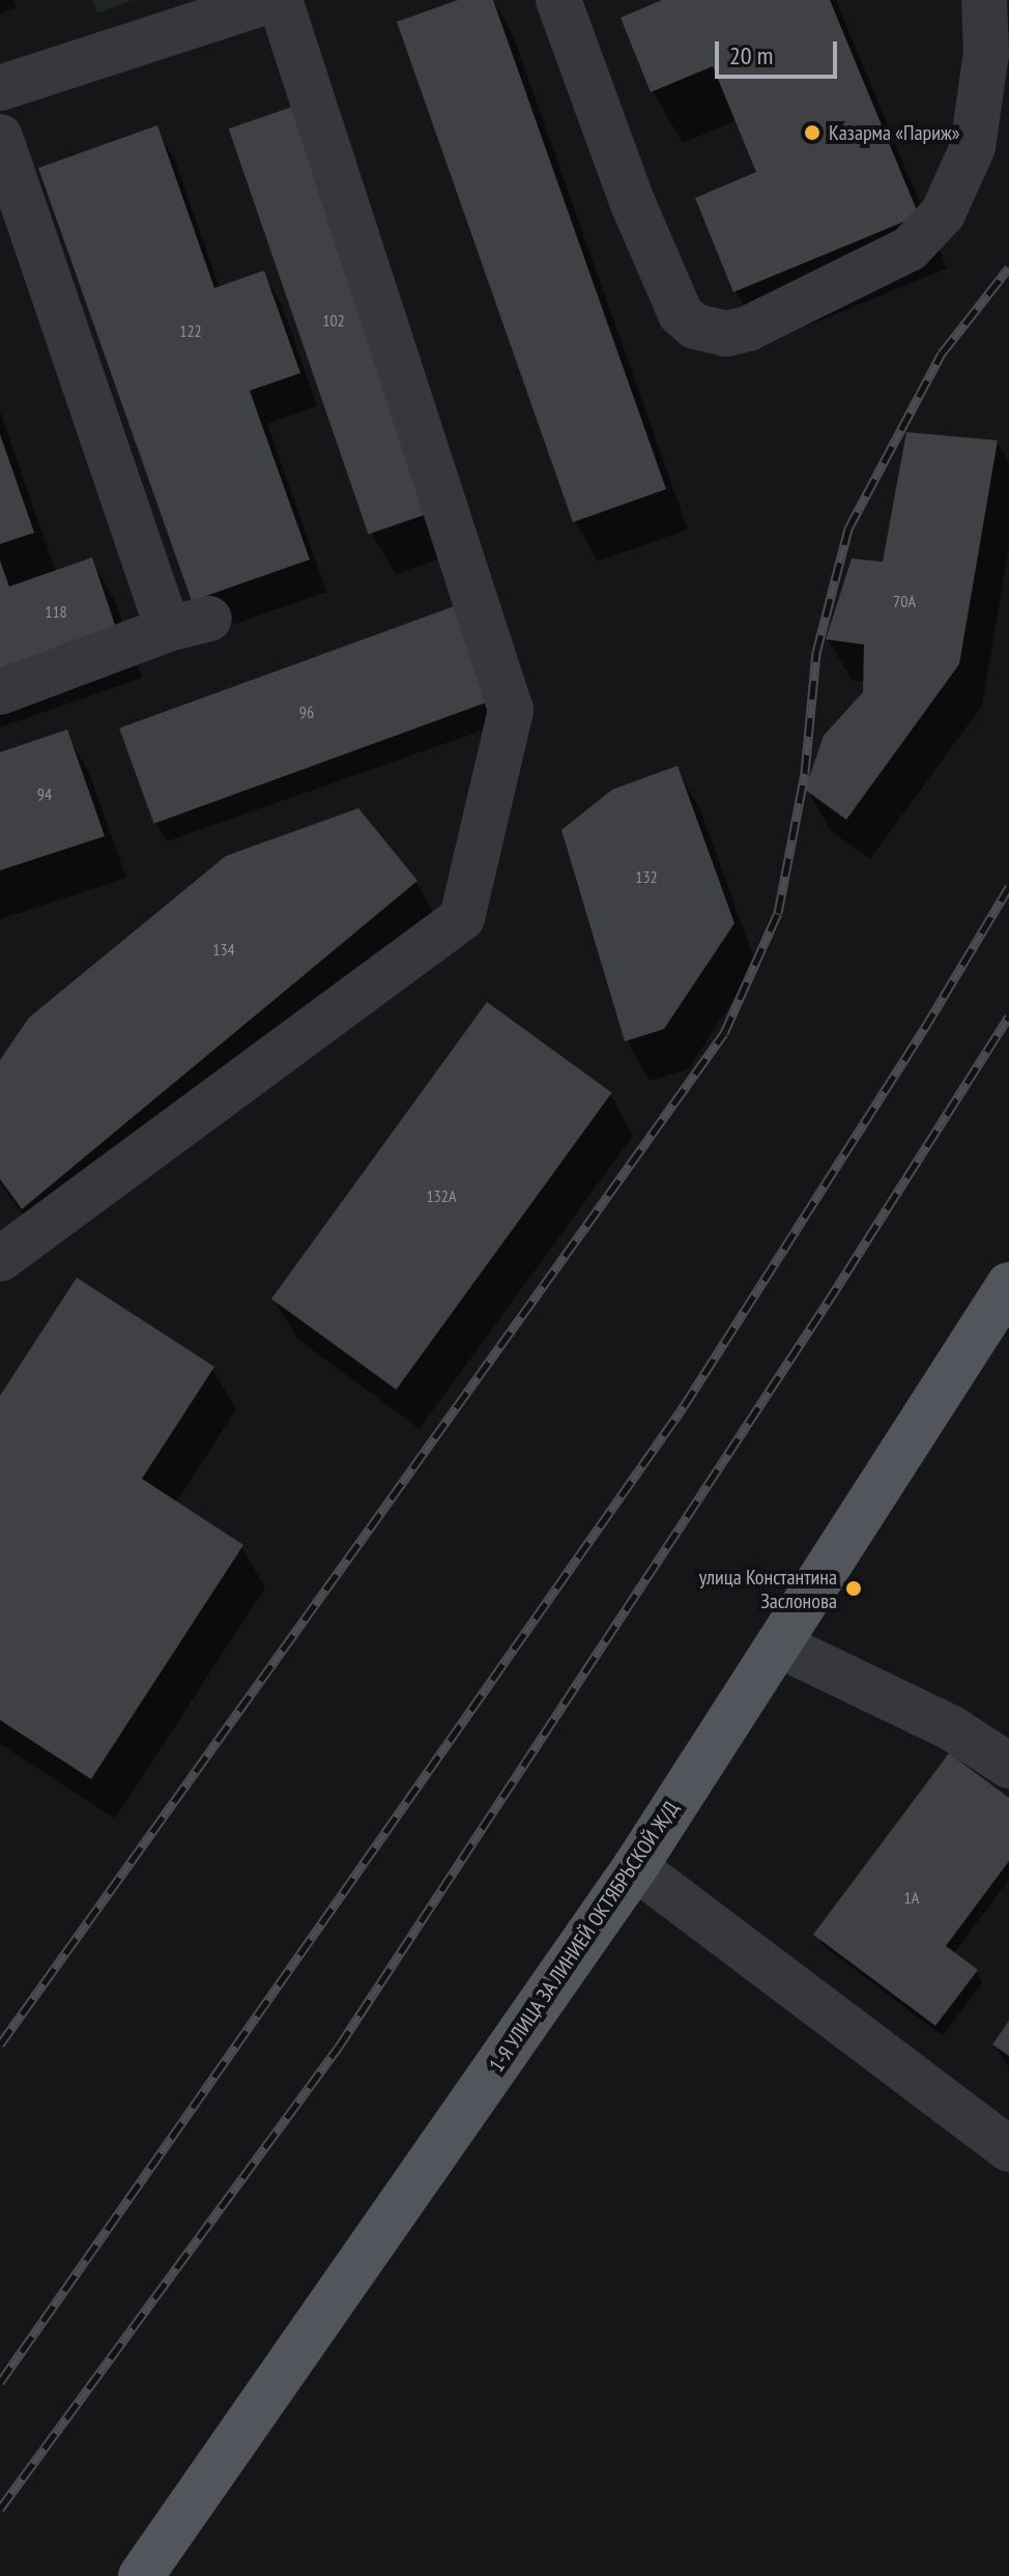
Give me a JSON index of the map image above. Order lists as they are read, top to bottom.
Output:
{
  "streets": {
    "main road": ["1-Я УЛИЦА ЗА ЛИНИЕЙ ОКТЯБРЬСКОЙ Ж/Д"]
  },
  "places": ["Казарма «Париж»", "улица Константина Заслонова"],
  "house_numbers": [
    "102",
    "122",
    "70А",
    "118",
    "96",
    "94",
    "132",
    "134",
    "132А",
    "1А"
  ],
  "scale_bar": "20 m"
}
